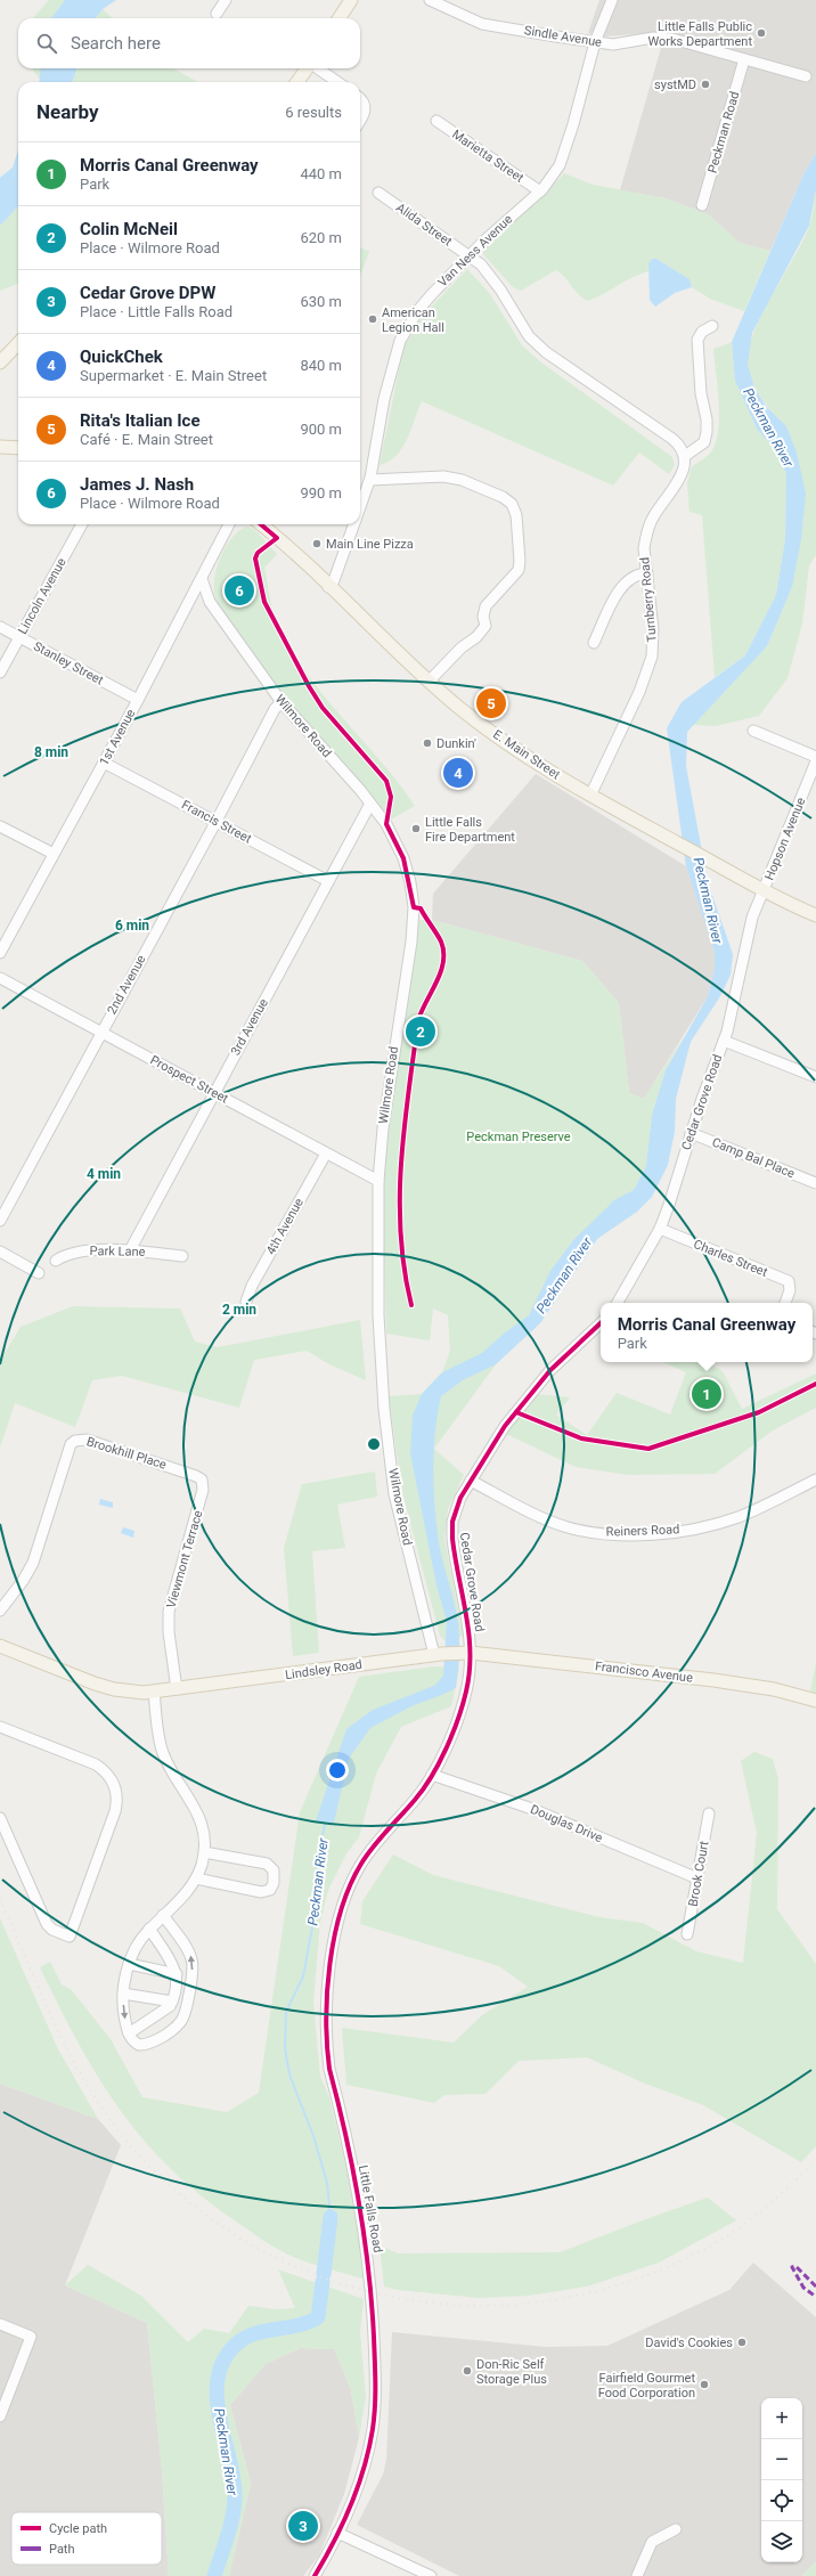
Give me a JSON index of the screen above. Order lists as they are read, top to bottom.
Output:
{
  "streets": {
    "main road": ["E. Main Street", "Lindsley Road", "Francisco Avenue"],
    "street": [
      "Sindle Avenue",
      "Peckman Road",
      "Marietta Street",
      "Alida Street",
      "Van Ness Avenue",
      "Lincoln Avenue",
      "Turnberry Road",
      "Stanley Street",
      "Wilmore Road",
      "1st Avenue",
      "Francis Street",
      "Hopson Avenue",
      "2nd Avenue",
      "3rd Avenue",
      "Prospect Street",
      "Cedar Grove Road",
      "Camp Bal Place",
      "4th Avenue",
      "Park Lane",
      "Charles Street",
      "Brookhill Place",
      "Reiners Road",
      "Viewmont Terrace",
      "Douglas Drive",
      "Brook Court",
      "Little Falls Road"
    ]
  },
  "crossings": [
    ["Sindle Avenue", "Peckman Road"],
    ["Sindle Avenue", "Van Ness Avenue"],
    ["Marietta Street", "Van Ness Avenue"],
    ["Alida Street", "Van Ness Avenue"],
    ["Van Ness Avenue", "E. Main Street"],
    ["Lincoln Avenue", "Stanley Street"],
    ["Turnberry Road", "E. Main Street"],
    ["Stanley Street", "1st Avenue"],
    ["Wilmore Road", "1st Avenue"],
    ["Wilmore Road", "2nd Avenue"],
    ["Wilmore Road", "3rd Avenue"],
    ["Wilmore Road", "Prospect Street"],
    ["Wilmore Road", "Lindsley Road"],
    ["1st Avenue", "Francis Street"],
    ["E. Main Street", "Hopson Avenue"],
    ["E. Main Street", "Cedar Grove Road"],
    ["Francis Street", "2nd Avenue"],
    ["Francis Street", "3rd Avenue"],
    ["Hopson Avenue", "Cedar Grove Road"],
    ["2nd Avenue", "Prospect Street"],
    ["3rd Avenue", "Prospect Street"],
    ["3rd Avenue", "Park Lane"],
    ["Prospect Street", "4th Avenue"],
    ["Cedar Grove Road", "Camp Bal Place"],
    ["Cedar Grove Road", "Charles Street"],
    ["Cedar Grove Road", "Reiners Road"],
    ["Cedar Grove Road", "Lindsley Road"],
    ["Cedar Grove Road", "Francisco Avenue"],
    ["Cedar Grove Road", "Douglas Drive"],
    ["Cedar Grove Road", "Little Falls Road"],
    ["Brookhill Place", "Viewmont Terrace"],
    ["Viewmont Terrace", "Lindsley Road"],
    ["Lindsley Road", "Francisco Avenue"],
    ["Douglas Drive", "Brook Court"]
  ],
  "water": ["Peckman River"],
  "parks": ["Peckman Preserve"],
  "places": [
    "Little Falls Public Works Department",
    "systMD",
    "American Legion Hall",
    "Main Line Pizza",
    "Dunkin'",
    "Little Falls Fire Department",
    "David's Cookies",
    "Don-Ric Self Storage Plus",
    "Fairfield Gourmet Food Corporation"
  ],
  "legend": ["Cycle path", "Path"],
  "page": {
    "search": "Search here",
    "heading": ["Nearby", "6 results"],
    "list": [
      {
        "mark": "1",
        "name": "Morris Canal Greenway",
        "note": "Park",
        "value": "440 m"
      },
      {
        "mark": "2",
        "name": "Colin McNeil",
        "note": "Place · Wilmore Road",
        "value": "620 m"
      },
      {
        "mark": "3",
        "name": "Cedar Grove DPW",
        "note": "Place · Little Falls Road",
        "value": "630 m"
      },
      {
        "mark": "4",
        "name": "QuickChek",
        "note": "Supermarket · E. Main Street",
        "value": "840 m"
      },
      {
        "mark": "5",
        "name": "Rita's Italian Ice",
        "note": "Café · E. Main Street",
        "value": "900 m"
      },
      {
        "mark": "6",
        "name": "James J. Nash",
        "note": "Place · Wilmore Road",
        "value": "990 m"
      }
    ],
    "pins": [
      "6",
      "5",
      "4",
      "2",
      "1",
      "3"
    ],
    "popup": ["Morris Canal Greenway", "Park"],
    "map_buttons": ["+", "−"]
  },
  "rings": [
    "8 min",
    "6 min",
    "4 min",
    "2 min"
  ]
}
